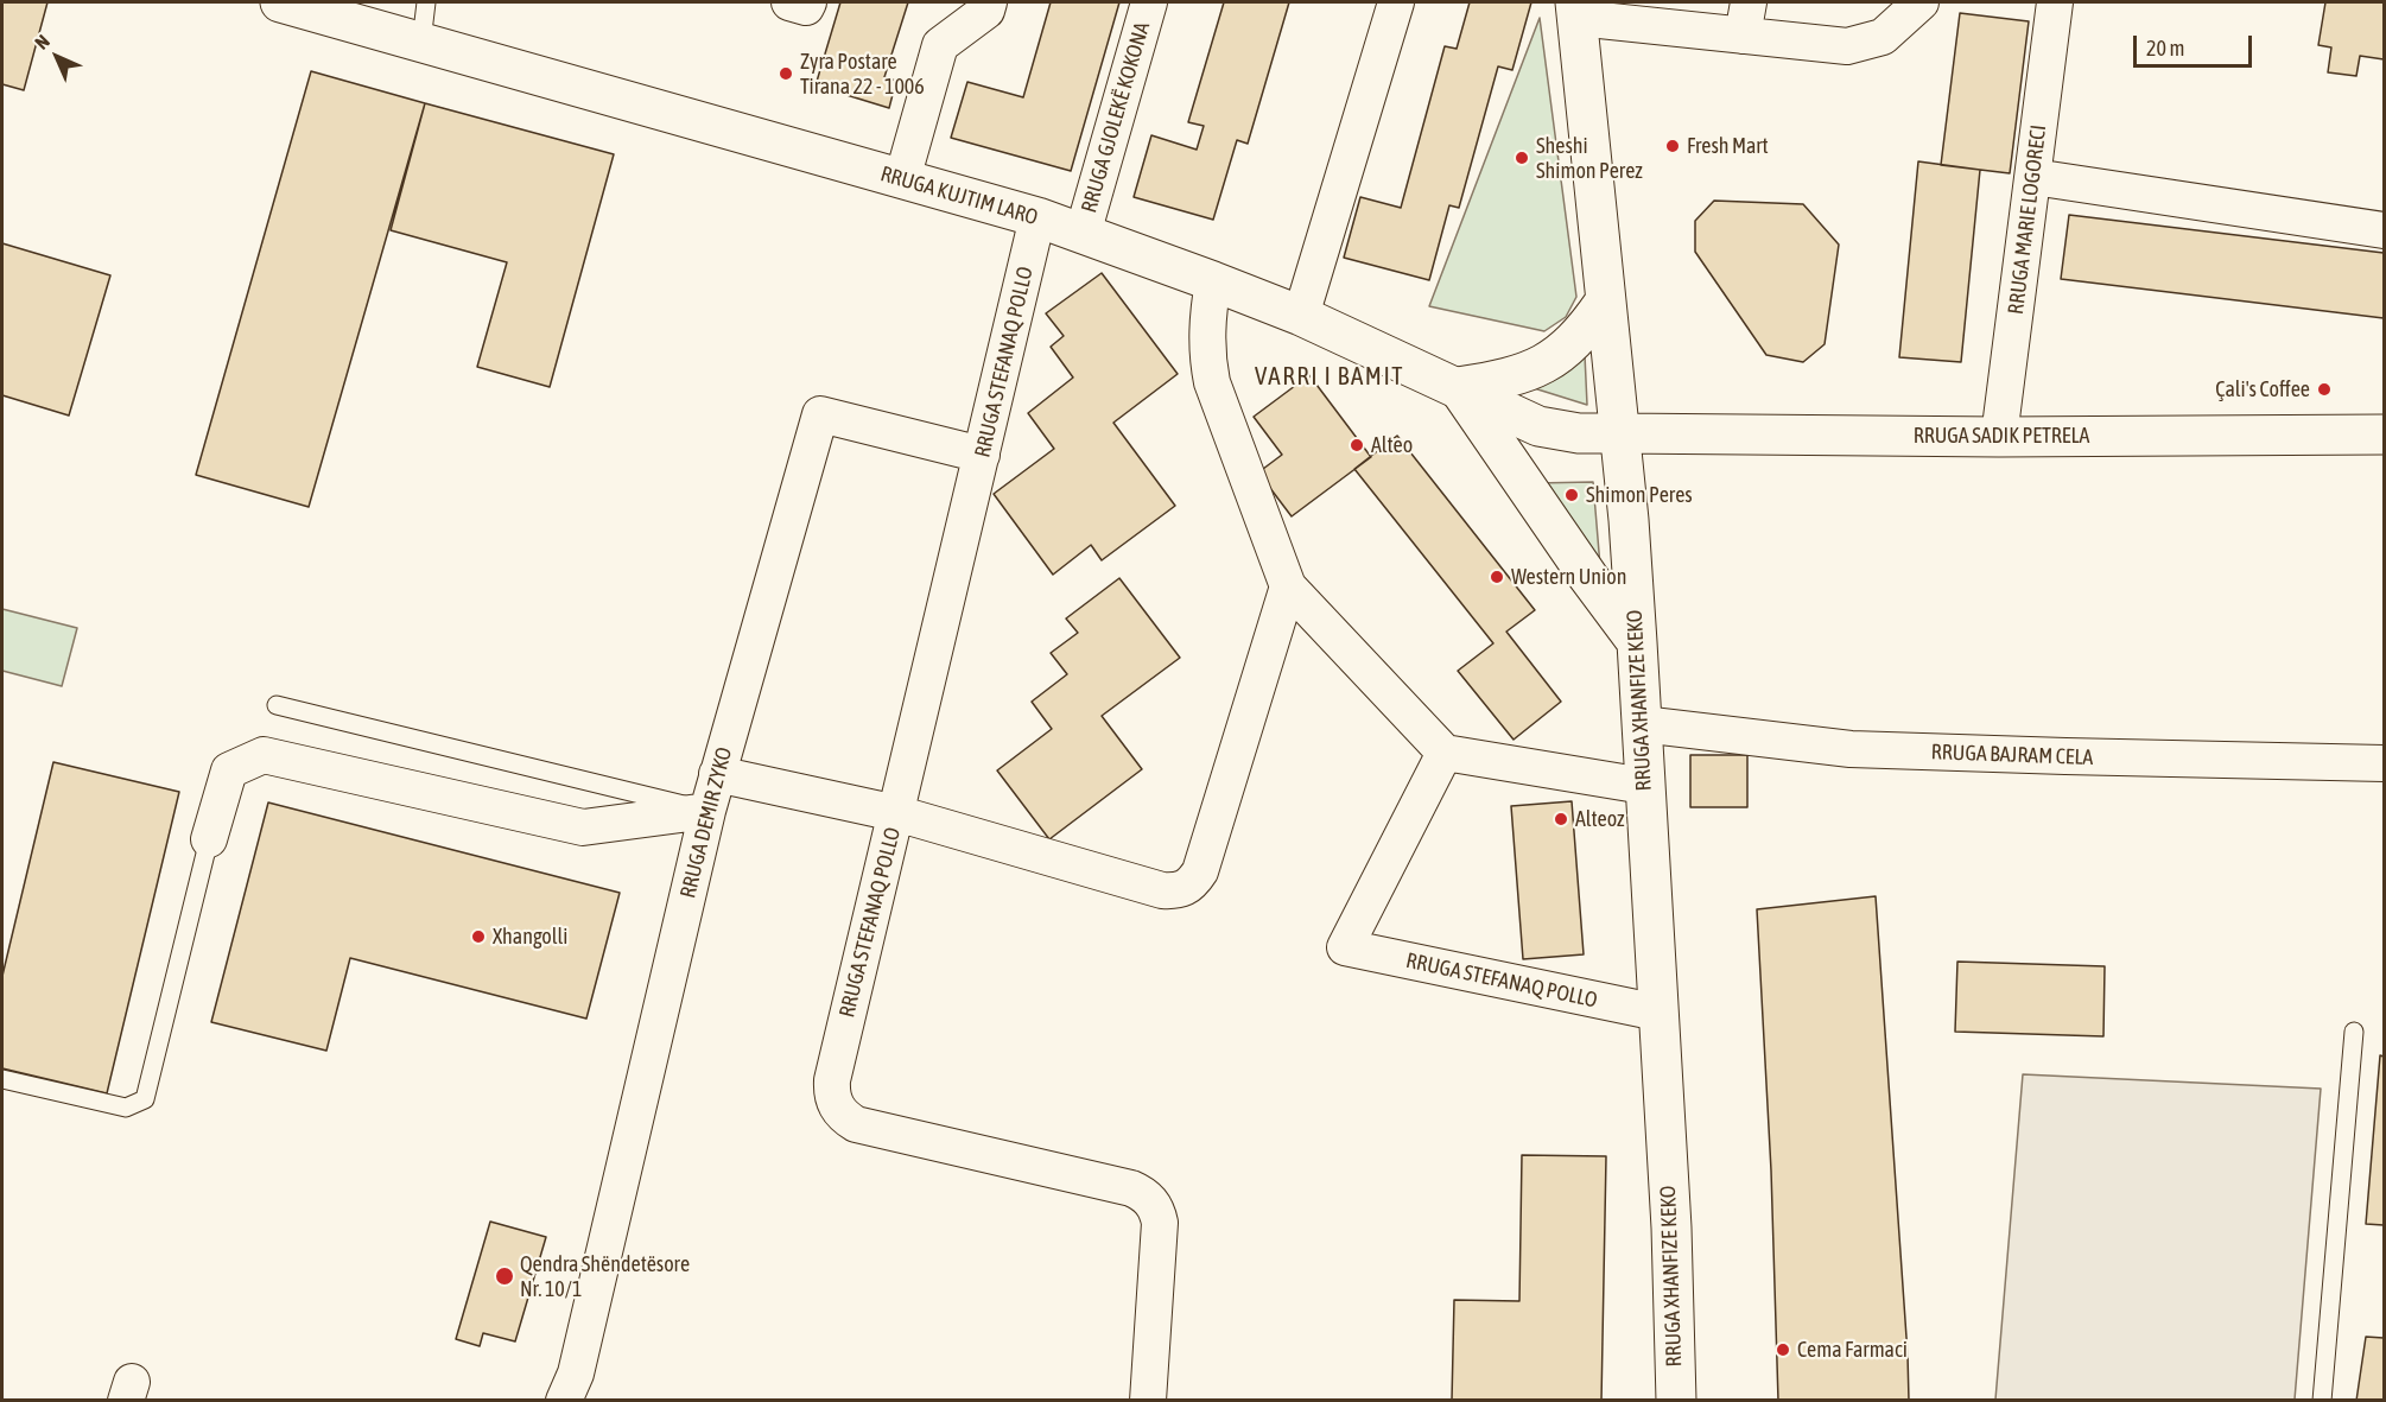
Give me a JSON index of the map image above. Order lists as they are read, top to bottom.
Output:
{
  "streets": {
    "main road": ["RRUGA KUJTIM LARO", "RRUGA SADIK PETRELA", "RRUGA XHANFIZE KEKO"],
    "street": [
      "RRUGA GJOLEKË KOKONA",
      "RRUGA MARIE LOGORECI",
      "RRUGA STEFANAQ POLLO",
      "RRUGA BAJRAM CELA",
      "RRUGA DEMIR ZYKO"
    ]
  },
  "crossings": [
    ["RRUGA GJOLEKË KOKONA", "RRUGA KUJTIM LARO"],
    ["RRUGA KUJTIM LARO", "RRUGA STEFANAQ POLLO"],
    ["RRUGA KUJTIM LARO", "RRUGA SADIK PETRELA"],
    ["RRUGA KUJTIM LARO", "RRUGA XHANFIZE KEKO"],
    ["RRUGA MARIE LOGORECI", "RRUGA SADIK PETRELA"],
    ["RRUGA STEFANAQ POLLO", "RRUGA XHANFIZE KEKO"],
    ["RRUGA STEFANAQ POLLO", "RRUGA DEMIR ZYKO"],
    ["RRUGA SADIK PETRELA", "RRUGA XHANFIZE KEKO"],
    ["RRUGA XHANFIZE KEKO", "RRUGA BAJRAM CELA"]
  ],
  "districts": ["VARRI I BAMIT"],
  "places": [
    "Zyra Postare Tirana 22 - 1006",
    "Fresh Mart",
    "Sheshi Shimon Perez",
    "Çali's Coffee",
    "Alteo",
    "Shimon Peres",
    "Western Union",
    "Alteoz",
    "Xhangolli",
    "Qendra Shëndetësore Nr. 10/1",
    "Cema Farmaci"
  ],
  "scale_bar": "20 m",
  "north": "top left"
}
